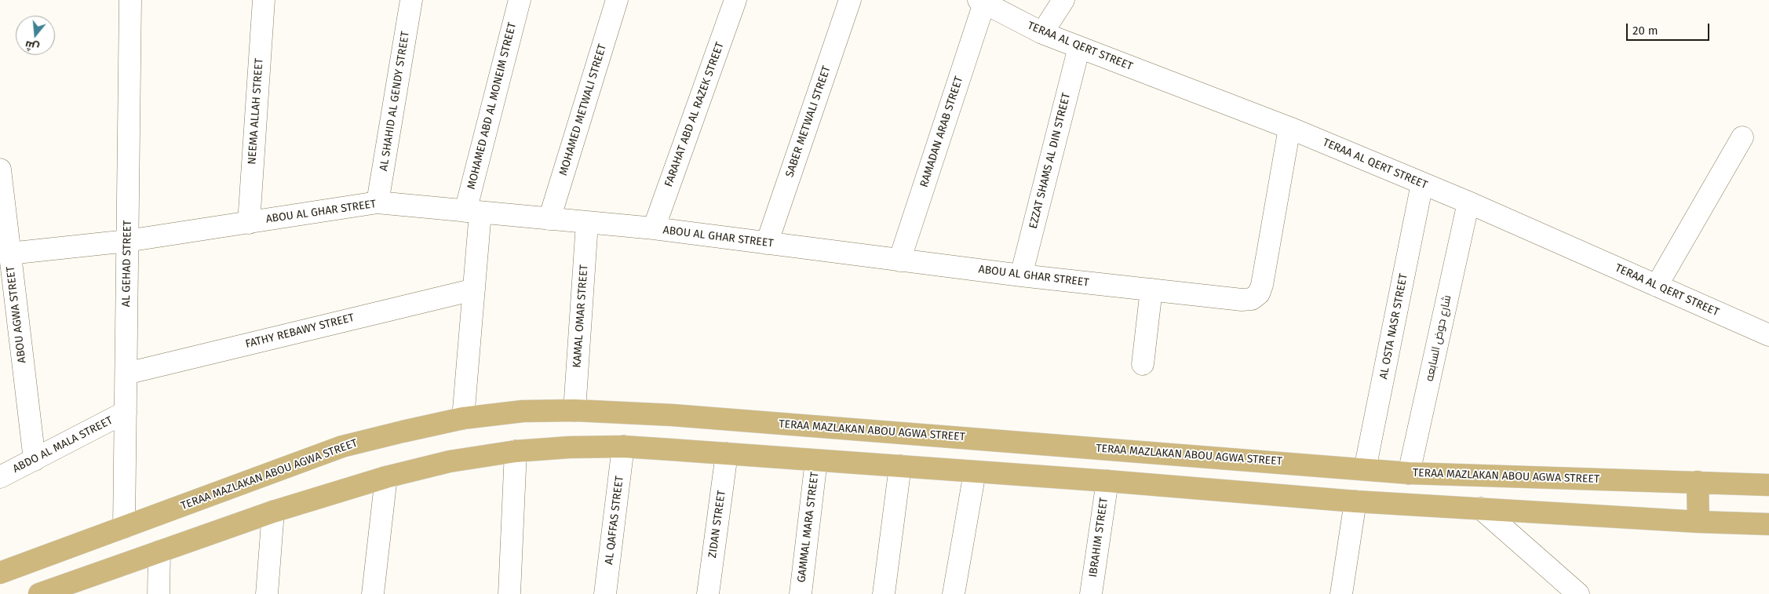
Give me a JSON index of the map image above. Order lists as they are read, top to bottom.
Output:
{
  "streets": {
    "main road": ["TERAA MAZLAKAN ABOU AGWA STREET"],
    "street": [
      "TERAA AL QERT STREET",
      "AL SHAHID AL GENDY STREET",
      "MOHAMED ABD AL MONEIM STREET",
      "MOHAMED METWALI STREET",
      "NEEMA ALLAH STREET",
      "FARAHAT ABD AL RAZEK STREET",
      "SABER METWALI STREET",
      "RAMADAN ARAB STREET",
      "EZZAT SHAMS AL DIN STREET",
      "ABOU AL GHAR STREET",
      "AL GEHAD STREET",
      "ABOU AGWA STREET",
      "KAMAL OMAR STREET",
      "AL OSTA NASR STREET",
      "FATHY REBAWY STREET",
      "شارع حوض السابعه",
      "ABDO AL MALA STREET",
      "AL QAFFAS STREET",
      "ZIDAN STREET",
      "GAMMAL MARA STREET",
      "IBRAHIM STREET"
    ]
  },
  "crossings": [
    ["TERAA AL QERT STREET", "RAMADAN ARAB STREET"],
    ["TERAA AL QERT STREET", "EZZAT SHAMS AL DIN STREET"],
    ["TERAA AL QERT STREET", "ABOU AL GHAR STREET"],
    ["TERAA AL QERT STREET", "AL OSTA NASR STREET"],
    ["TERAA AL QERT STREET", "شارع حوض السابعه"],
    ["AL SHAHID AL GENDY STREET", "ABOU AL GHAR STREET"],
    ["MOHAMED ABD AL MONEIM STREET", "ABOU AL GHAR STREET"],
    ["MOHAMED ABD AL MONEIM STREET", "FATHY REBAWY STREET"],
    ["MOHAMED ABD AL MONEIM STREET", "TERAA MAZLAKAN ABOU AGWA STREET"],
    ["MOHAMED METWALI STREET", "ABOU AL GHAR STREET"],
    ["NEEMA ALLAH STREET", "ABOU AL GHAR STREET"],
    ["FARAHAT ABD AL RAZEK STREET", "ABOU AL GHAR STREET"],
    ["SABER METWALI STREET", "ABOU AL GHAR STREET"],
    ["RAMADAN ARAB STREET", "ABOU AL GHAR STREET"],
    ["EZZAT SHAMS AL DIN STREET", "ABOU AL GHAR STREET"],
    ["ABOU AL GHAR STREET", "AL GEHAD STREET"],
    ["ABOU AL GHAR STREET", "ABOU AGWA STREET"],
    ["ABOU AL GHAR STREET", "KAMAL OMAR STREET"],
    ["AL GEHAD STREET", "FATHY REBAWY STREET"],
    ["AL GEHAD STREET", "TERAA MAZLAKAN ABOU AGWA STREET"],
    ["AL GEHAD STREET", "ABDO AL MALA STREET"],
    ["ABOU AGWA STREET", "ABDO AL MALA STREET"],
    ["KAMAL OMAR STREET", "TERAA MAZLAKAN ABOU AGWA STREET"],
    ["AL OSTA NASR STREET", "TERAA MAZLAKAN ABOU AGWA STREET"],
    ["شارع حوض السابعه", "TERAA MAZLAKAN ABOU AGWA STREET"]
  ],
  "scale_bar": "20 m",
  "north": "bottom"
}
